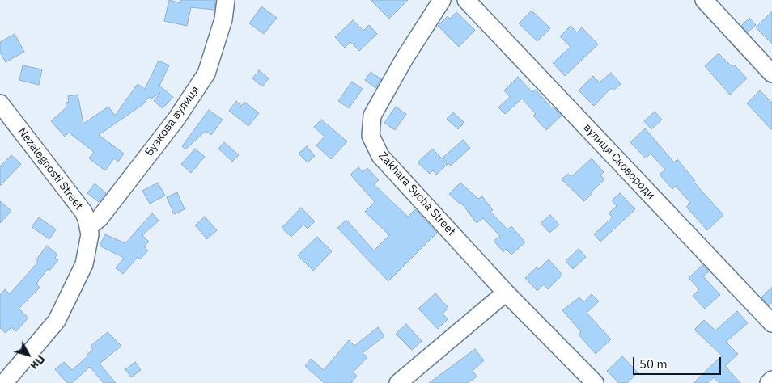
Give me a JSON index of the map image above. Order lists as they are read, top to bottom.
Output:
{
  "streets": {
    "street": [
      "Бузкова вулиця",
      "вулиця Сковороди",
      "Nezalegnosti Street",
      "Zakhara Sycha Street"
    ]
  },
  "crossings": [
    ["Бузкова вулиця", "Nezalegnosti Street"]
  ],
  "scale_bar": "50 m",
  "north": "bottom right"
}
